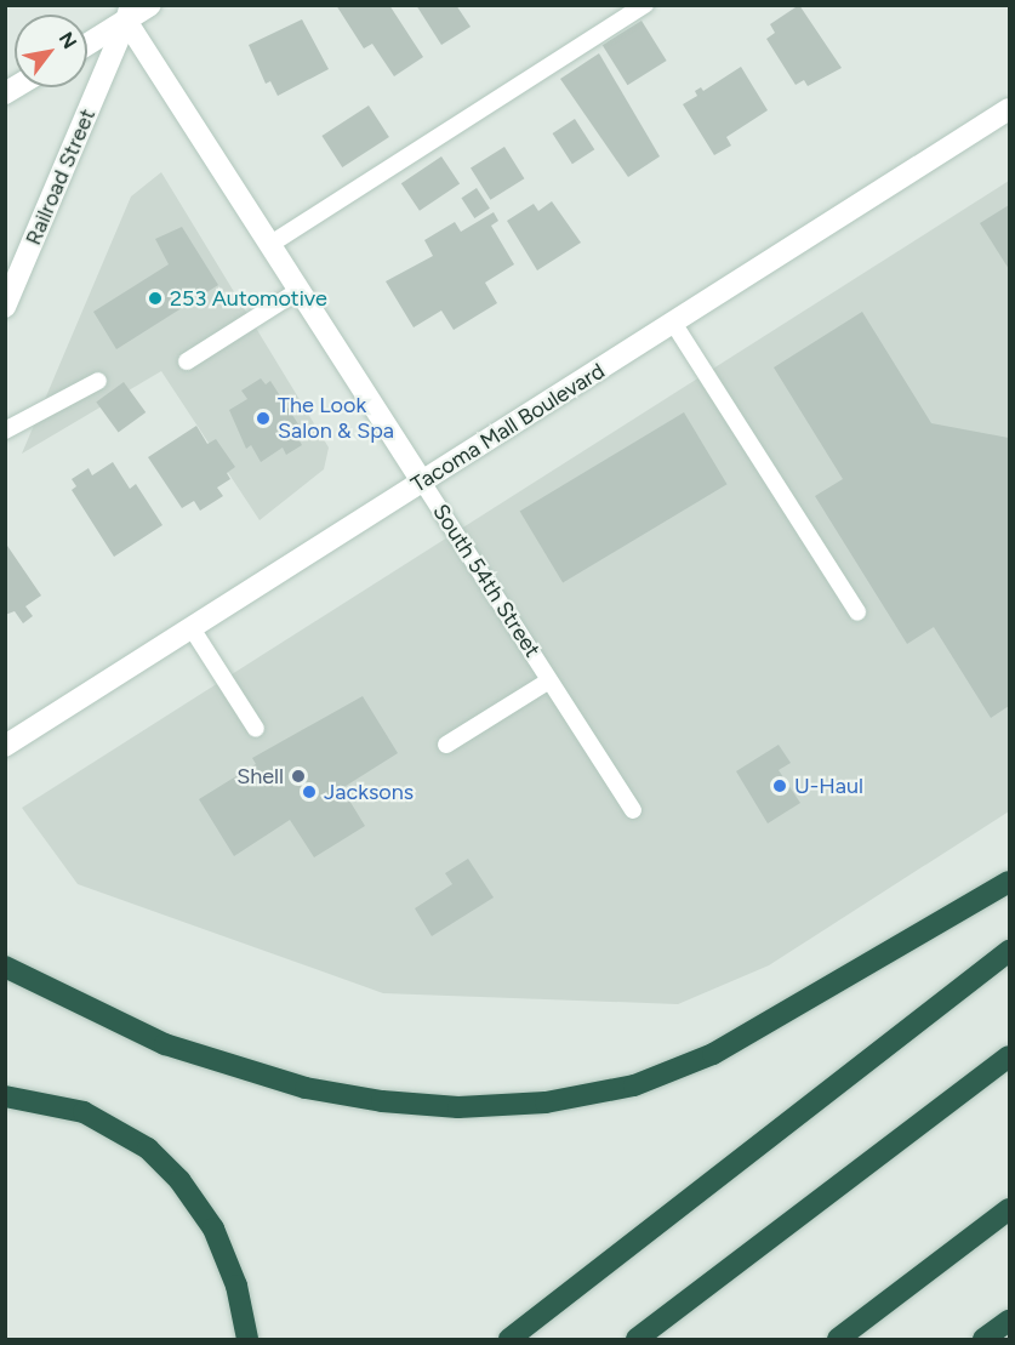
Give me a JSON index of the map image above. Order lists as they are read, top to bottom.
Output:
{
  "streets": {
    "main road": ["Railroad Street", "Tacoma Mall Boulevard", "South 54th Street"]
  },
  "crossings": [
    ["Railroad Street", "South 54th Street"],
    ["Tacoma Mall Boulevard", "South 54th Street"]
  ],
  "places": [
    "253 Automotive",
    "The Look Salon & Spa",
    "Shell",
    "U-Haul",
    "Jacksons"
  ],
  "north": "top right"
}
